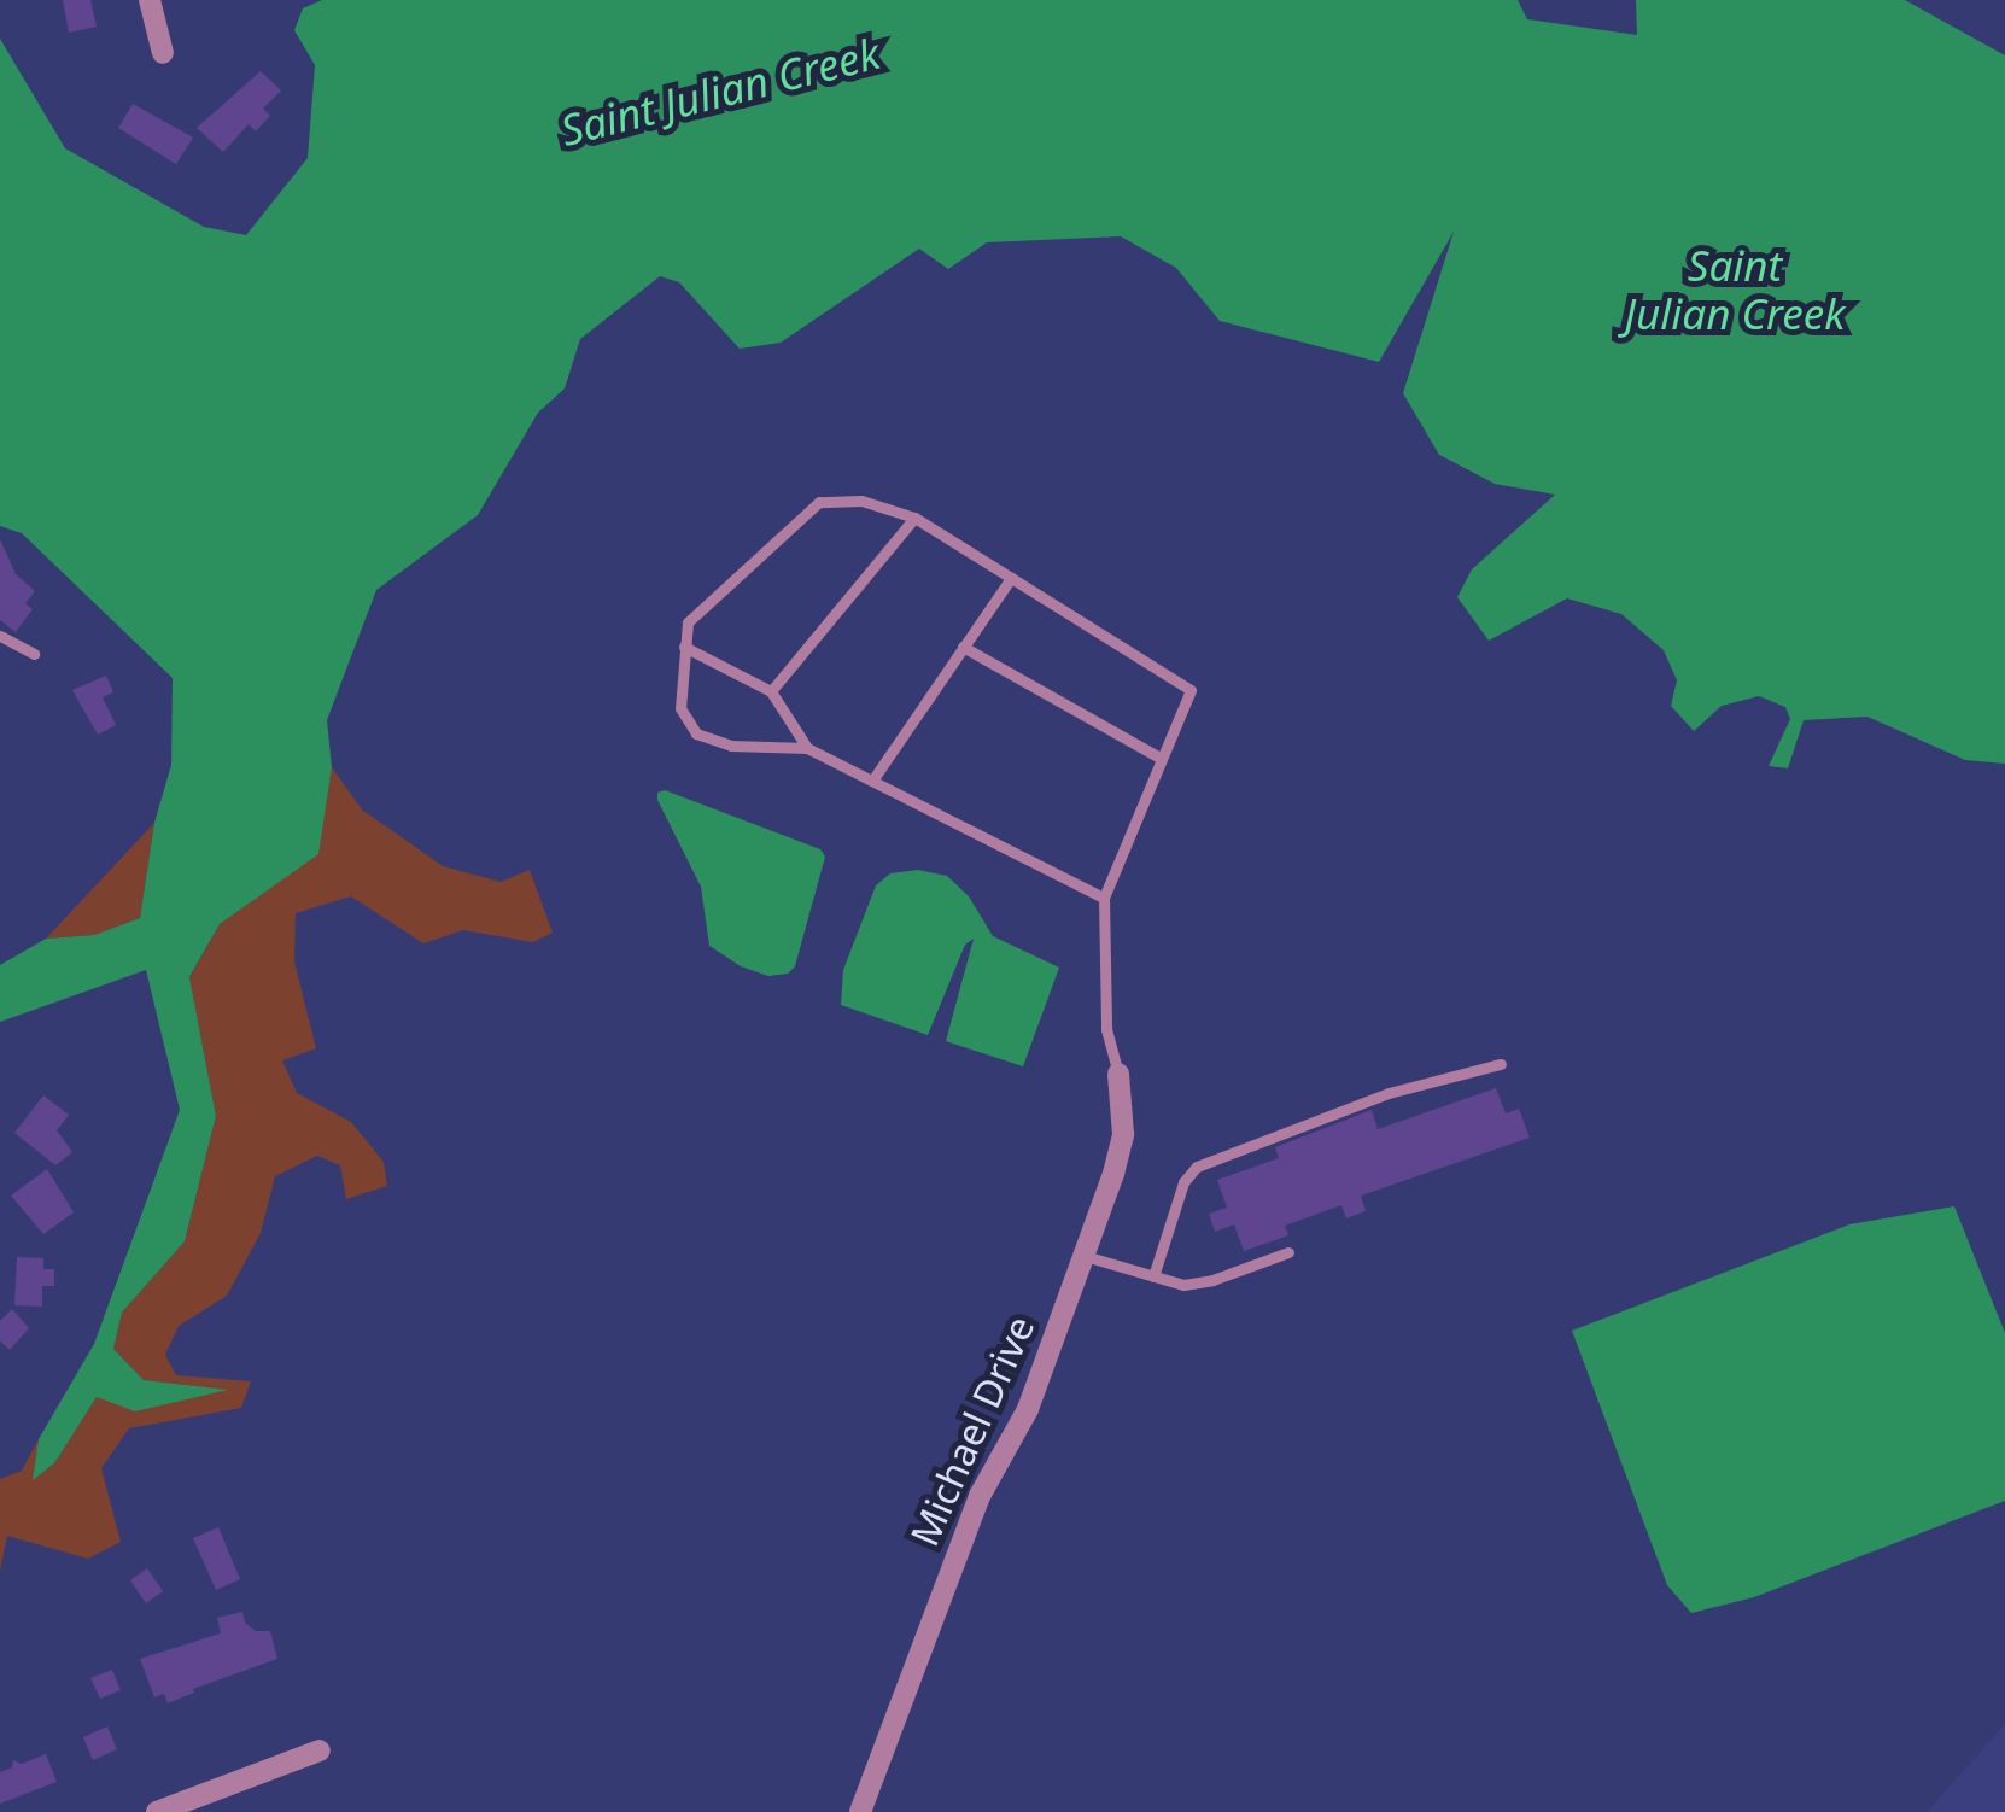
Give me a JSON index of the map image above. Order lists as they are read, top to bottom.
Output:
{
  "streets": {
    "street": ["Michael Drive"]
  },
  "water": ["Saint Julian Creek"]
}
